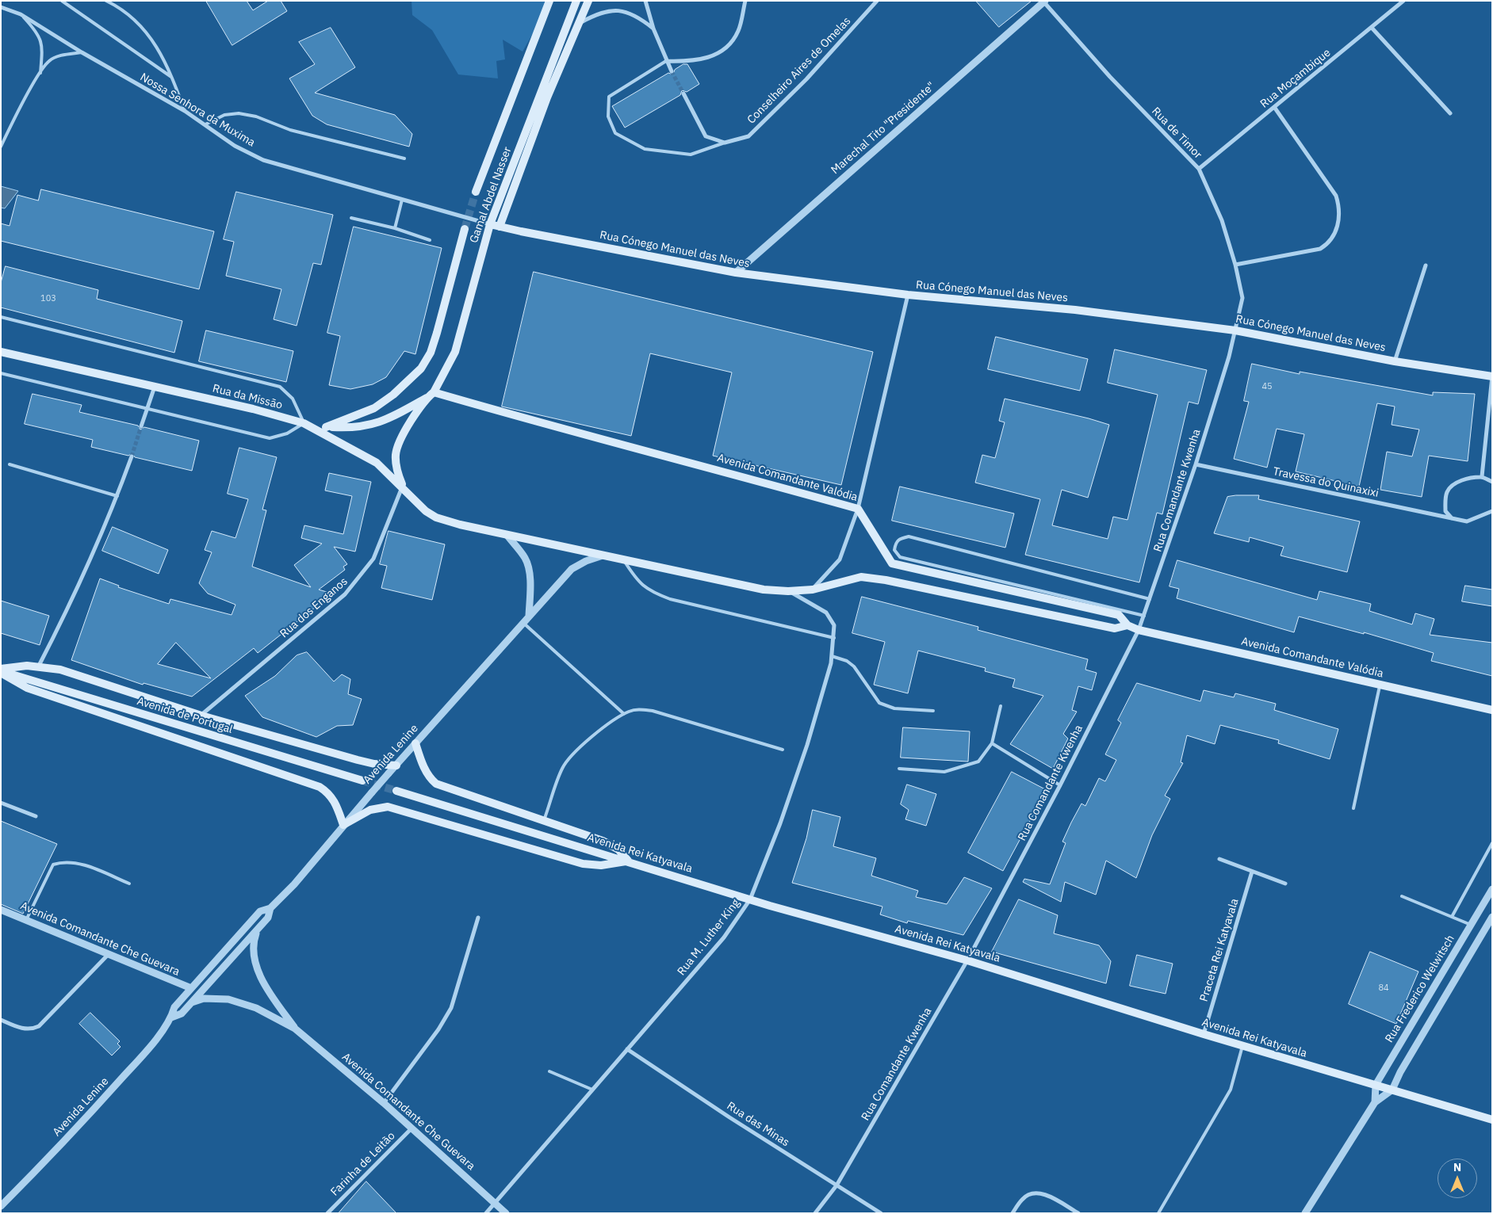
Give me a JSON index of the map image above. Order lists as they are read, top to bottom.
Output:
{
  "streets": {
    "main road": [
      "Gamal Abdel Nasser",
      "Rua Cónego Manuel das Neves",
      "Rua da Missão",
      "Avenida Comandante Valódia",
      "Avenida de Portugal",
      "Avenida Rei Katyavala"
    ],
    "street": [
      "Conselheiro Aires de Omelas",
      "Rua Moçambique",
      "Nossa Senhora da Muxima",
      "Marechal Tito \"Presidente\"",
      "Rua de Timor",
      "Travessa do Quinaxixi",
      "Rua Comandante Kwenha",
      "Rua dos Enganos",
      "Avenida Lenine",
      "Rua M. Luther King",
      "Avenida Comandante Che Guevara",
      "Praceta Rei Katyavala",
      "Rua Frederico Welwitsch",
      "Rua das Minas",
      "Farinha de Leitão"
    ]
  },
  "crossings": [
    ["Rua Moçambique", "Rua de Timor"],
    ["Nossa Senhora da Muxima", "Gamal Abdel Nasser"],
    ["Nossa Senhora da Muxima", "Rua Cónego Manuel das Neves"],
    ["Marechal Tito \"Presidente\"", "Rua de Timor"],
    ["Marechal Tito \"Presidente\"", "Rua Cónego Manuel das Neves"],
    ["Rua de Timor", "Rua Cónego Manuel das Neves"],
    ["Rua de Timor", "Rua Comandante Kwenha"],
    ["Gamal Abdel Nasser", "Rua Cónego Manuel das Neves"],
    ["Gamal Abdel Nasser", "Rua da Missão"],
    ["Gamal Abdel Nasser", "Avenida Comandante Valódia"],
    ["Gamal Abdel Nasser", "Rua dos Enganos"],
    ["Rua Cónego Manuel das Neves", "Rua Comandante Kwenha"],
    ["Rua da Missão", "Avenida Comandante Valódia"],
    ["Rua da Missão", "Rua dos Enganos"],
    ["Avenida Comandante Valódia", "Rua Comandante Kwenha"],
    ["Avenida Comandante Valódia", "Avenida Lenine"],
    ["Avenida Comandante Valódia", "Rua M. Luther King"],
    ["Travessa do Quinaxixi", "Rua Comandante Kwenha"],
    ["Rua Comandante Kwenha", "Avenida Rei Katyavala"],
    ["Rua Comandante Kwenha", "Rua das Minas"],
    ["Avenida Lenine", "Avenida Comandante Che Guevara"],
    ["Avenida Rei Katyavala", "Rua M. Luther King"],
    ["Avenida Rei Katyavala", "Praceta Rei Katyavala"],
    ["Avenida Rei Katyavala", "Rua Frederico Welwitsch"],
    ["Rua M. Luther King", "Avenida Comandante Che Guevara"],
    ["Rua M. Luther King", "Rua das Minas"],
    ["Avenida Comandante Che Guevara", "Farinha de Leitão"]
  ],
  "house_numbers": ["103", "45", "84"],
  "north": "top"
}
